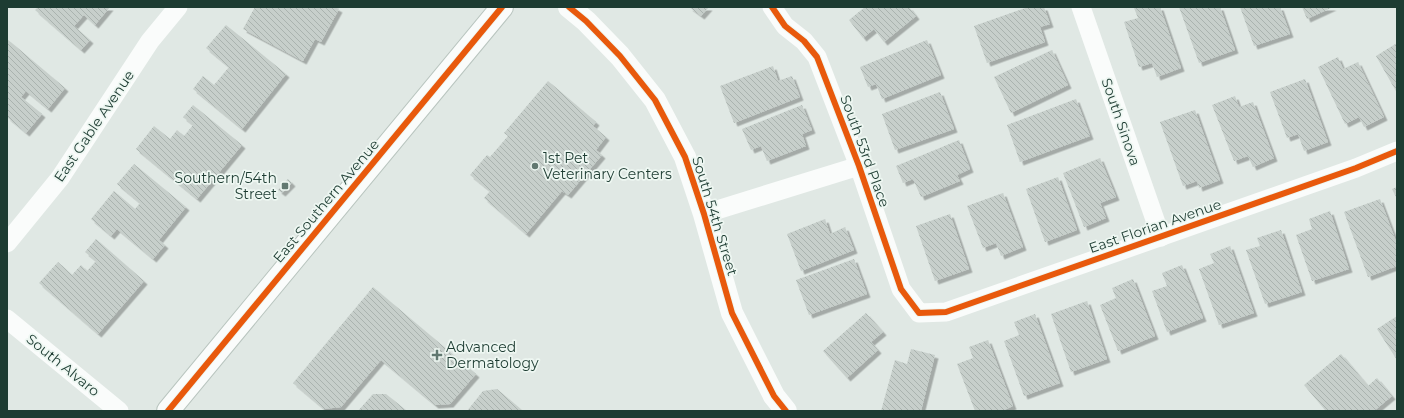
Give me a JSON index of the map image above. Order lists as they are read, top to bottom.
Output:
{
  "streets": {
    "main road": ["East Southern Avenue", "South 54th Street"],
    "street": [
      "South Sinova",
      "East Gable Avenue",
      "South 53rd Place",
      "East Florian Avenue",
      "South Alvaro"
    ]
  },
  "crossings": [
    ["South Sinova", "East Florian Avenue"],
    ["South 53rd Place", "East Florian Avenue"]
  ],
  "places": {
    "other": ["1st Pet Veterinary Centers"],
    "transit": ["Southern/54th Street"],
    "health": ["Advanced Dermatology"]
  }
}
